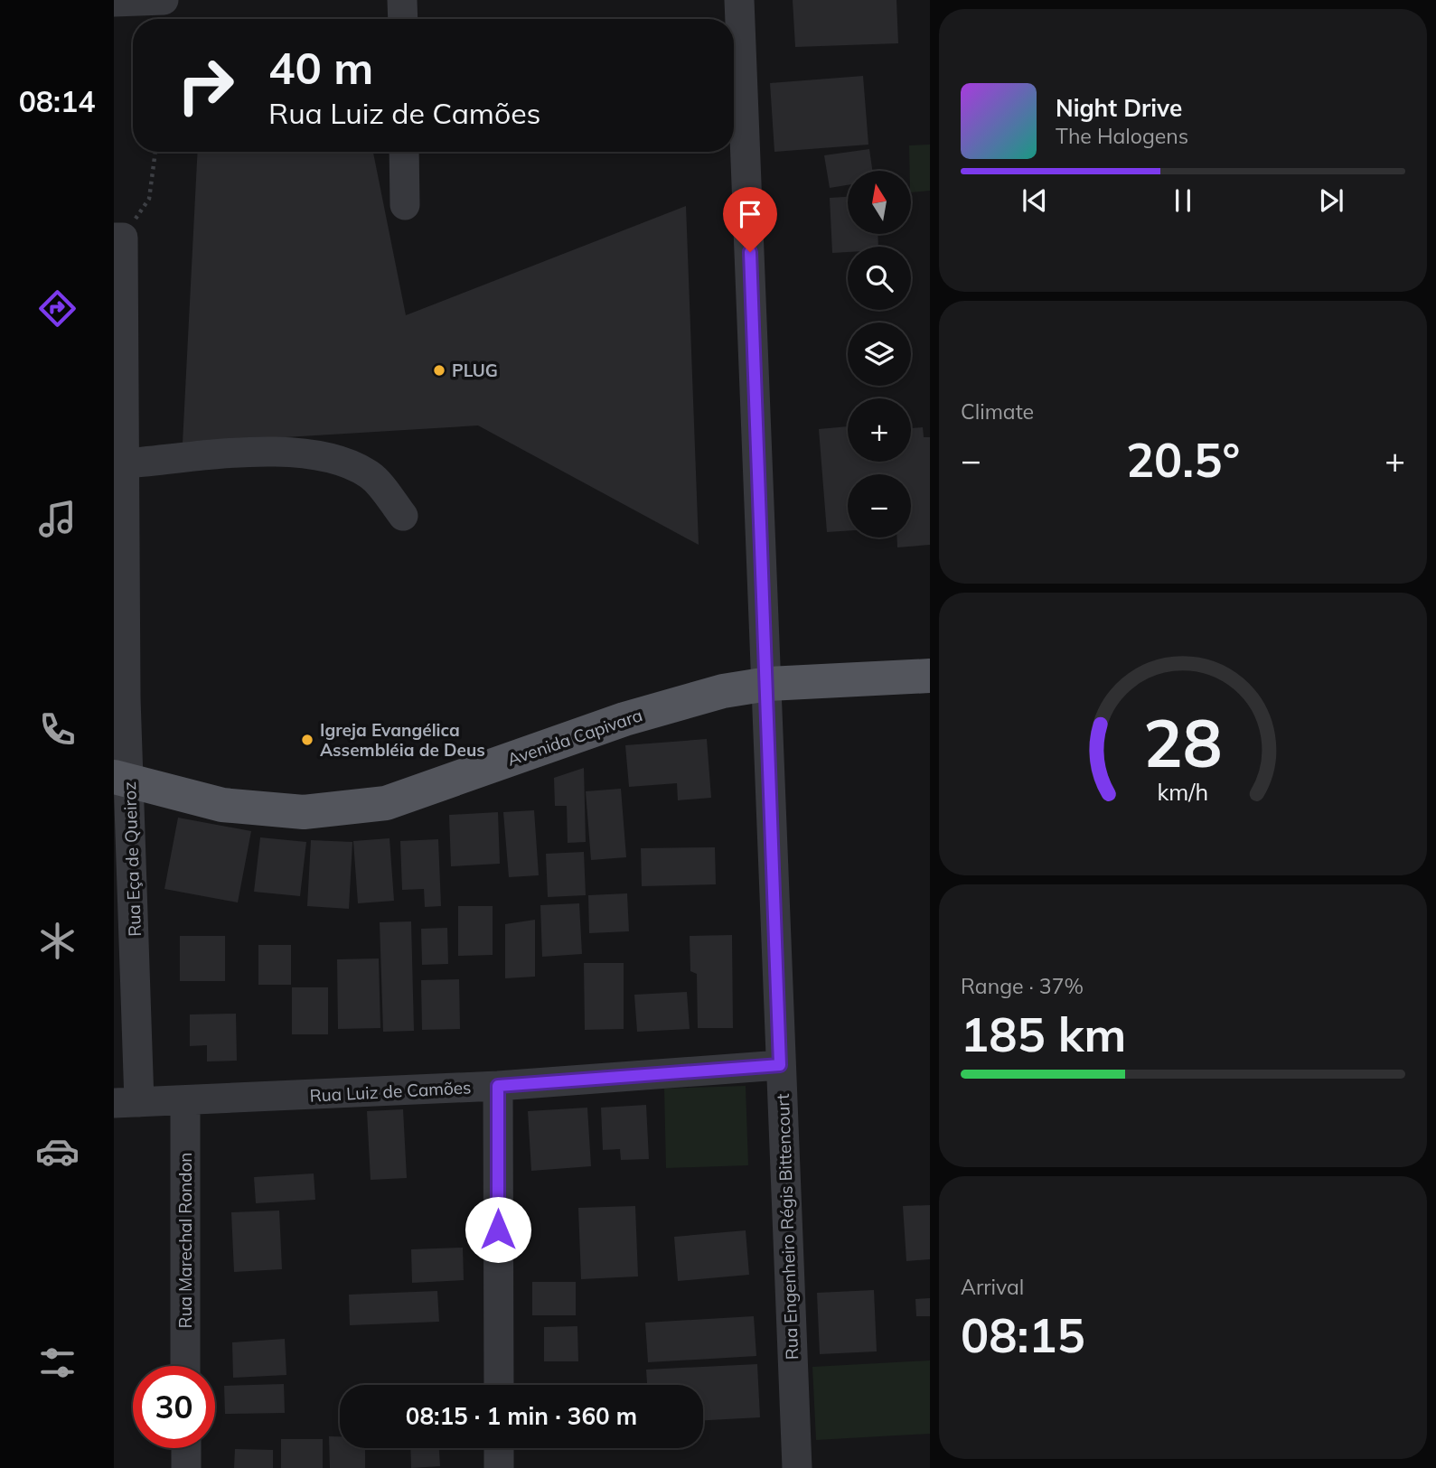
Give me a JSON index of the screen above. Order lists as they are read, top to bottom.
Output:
{
  "streets": {
    "main road": ["Avenida Capivara"],
    "street": [
      "Rua Eça de Queiroz",
      "Rua Luiz de Camões",
      "Rua Engenheiro Régis Bittencourt",
      "Rua Marechal Rondon"
    ]
  },
  "crossings": [
    ["Avenida Capivara", "Rua Eça de Queiroz"],
    ["Avenida Capivara", "Rua Engenheiro Régis Bittencourt"],
    ["Rua Eça de Queiroz", "Rua Luiz de Camões"],
    ["Rua Luiz de Camões", "Rua Engenheiro Régis Bittencourt"],
    ["Rua Luiz de Camões", "Rua Marechal Rondon"]
  ],
  "places": ["PLUG", "Igreja Evangélica Assembléia de Deus"],
  "north": "top",
  "page": {
    "tabs": "08:14",
    "turn": ["40 m", "Rua Luiz de Camões"],
    "song": ["Night Drive", "The Halogens"],
    "map_buttons": ["+", "−"],
    "tile": [
      "Climate",
      ["Range · 37%", "185 km"],
      ["Arrival", "08:15"]
    ],
    "heat": ["−", "20.5°", "+"],
    "limit": "30",
    "trip": "08:15 · 1 min · 360 m",
    "gauge": ["28", "km/h"]
  }
}
